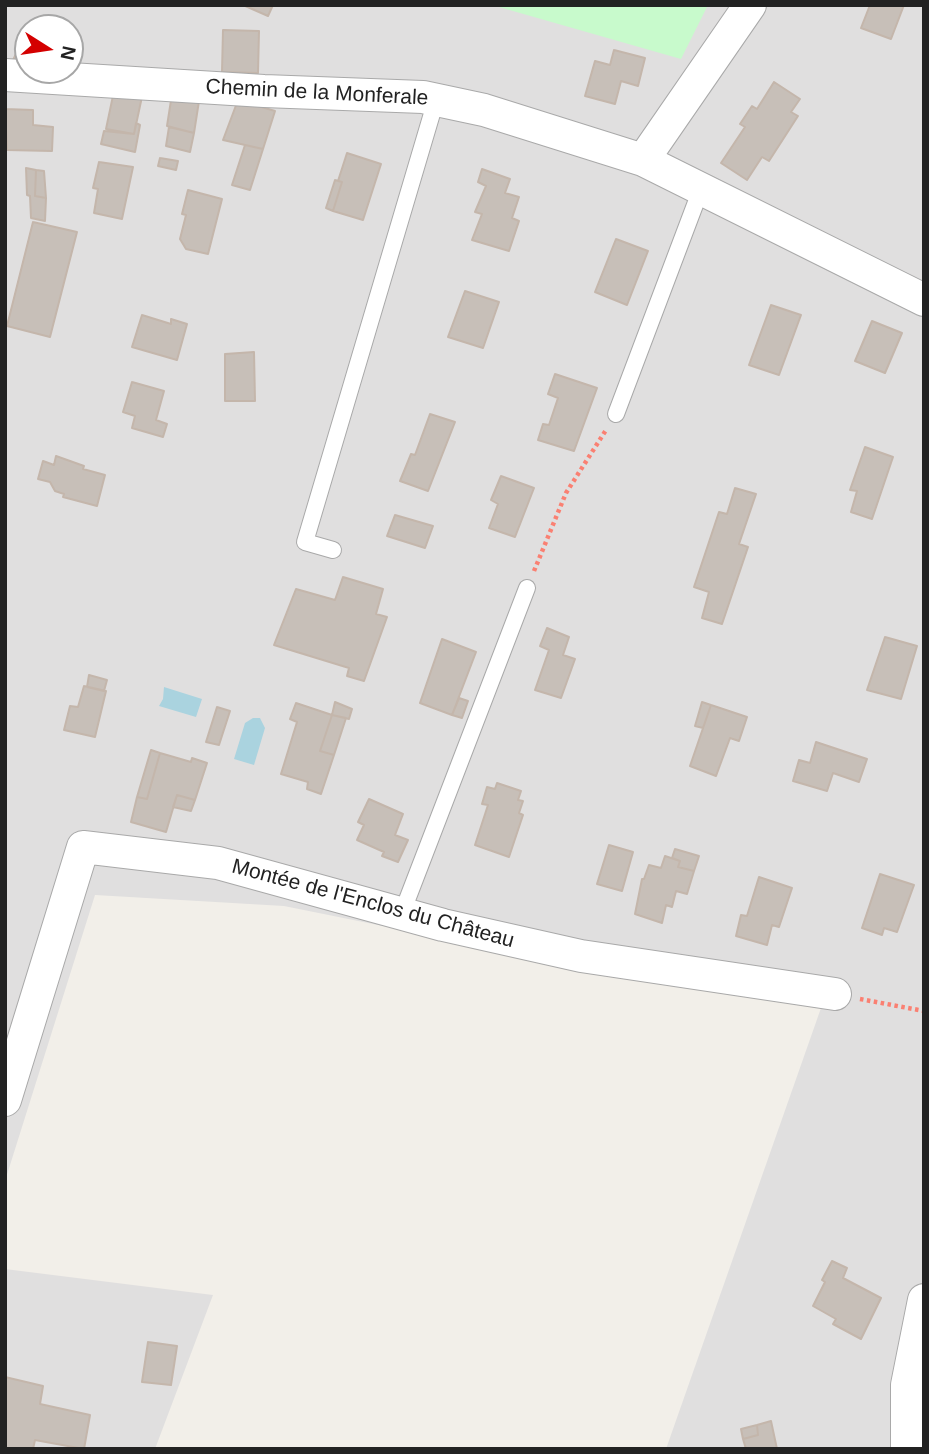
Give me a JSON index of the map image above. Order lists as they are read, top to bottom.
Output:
{
  "streets": {
    "street": ["Chemin de la Monferale", "Montée de l'Enclos du Château"]
  },
  "north": "right"
}
